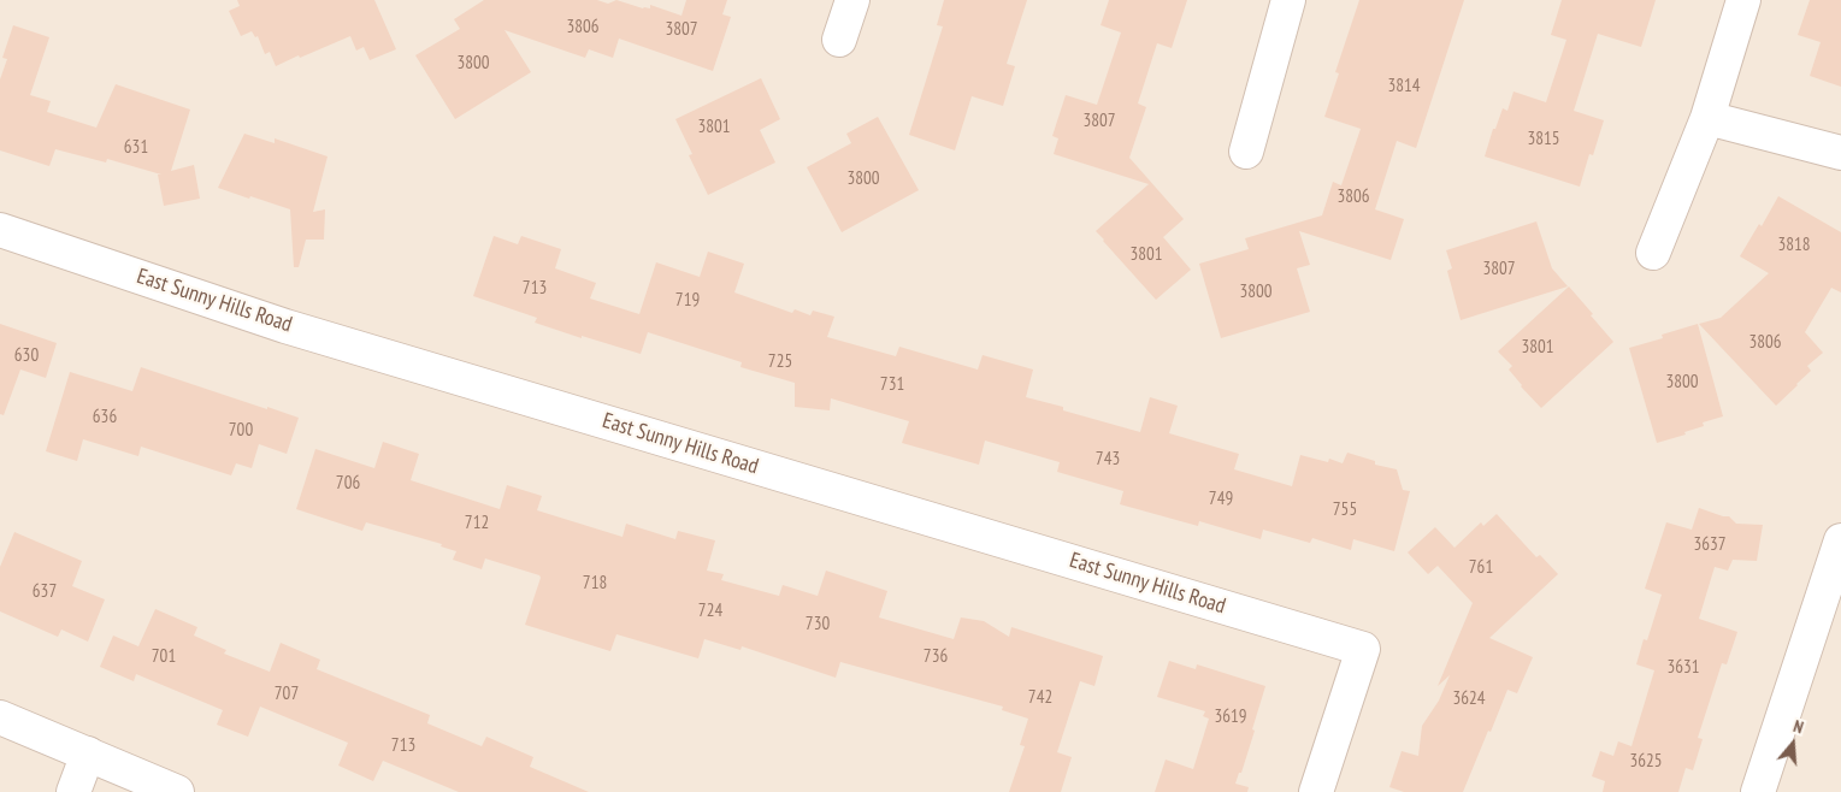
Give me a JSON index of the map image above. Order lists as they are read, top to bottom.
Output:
{
  "streets": {
    "street": ["East Sunny Hills Road"]
  },
  "house_numbers": [
    "3806",
    "3807",
    "3800",
    "3814",
    "3807",
    "3801",
    "3815",
    "631",
    "3800",
    "3806",
    "3818",
    "3801",
    "3807",
    "713",
    "3800",
    "719",
    "3806",
    "3801",
    "630",
    "725",
    "3800",
    "731",
    "636",
    "700",
    "743",
    "706",
    "749",
    "755",
    "712",
    "3637",
    "761",
    "718",
    "637",
    "724",
    "730",
    "701",
    "736",
    "3631",
    "707",
    "742",
    "3624",
    "3619",
    "713",
    "3625"
  ],
  "north": "top"
}
